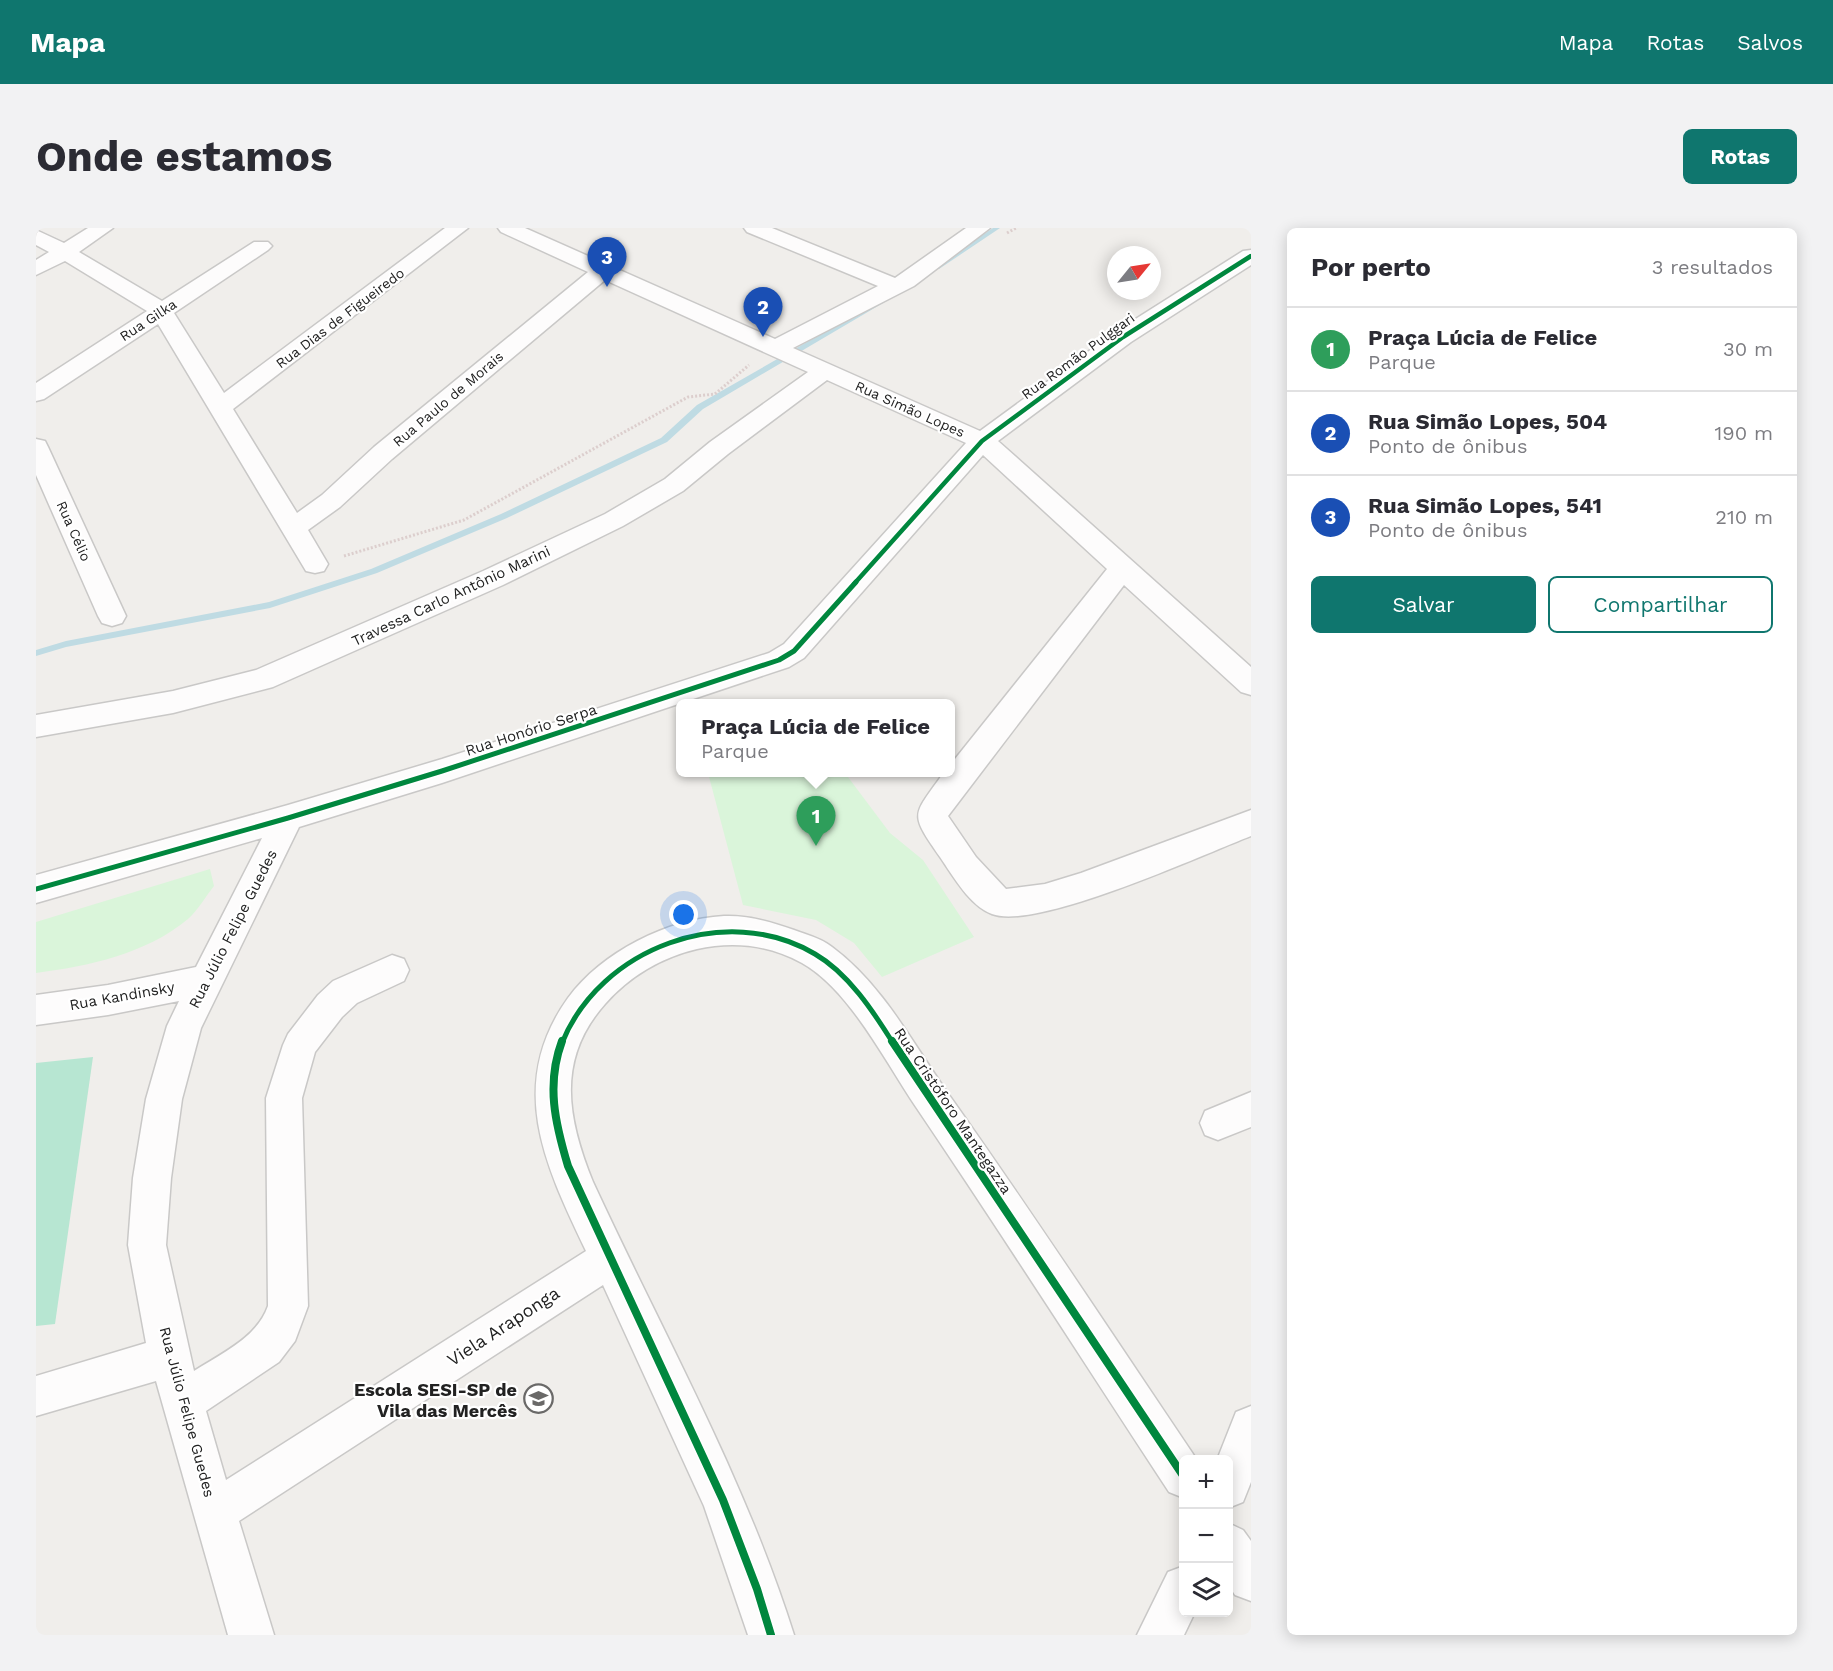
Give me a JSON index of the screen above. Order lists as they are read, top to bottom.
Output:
{
  "streets": {
    "street": [
      "Rua Dias de Figueiredo",
      "Rua Gilka",
      "Rua Romão Pulggari",
      "Rua Paulo de Morais",
      "Rua Simão Lopes",
      "Rua Célio",
      "Travessa Carlo Antônio Marini",
      "Rua Honório Serpa",
      "Rua Júlio Felipe Guedes",
      "Rua Kandinsky",
      "Rua Cristóforo Mantegazza",
      "Viela Araponga"
    ]
  },
  "crossings": [
    ["Rua Romão Pulggari", "Rua Simão Lopes"],
    ["Rua Romão Pulggari", "Rua Honório Serpa"],
    ["Rua Paulo de Morais", "Rua Simão Lopes"],
    ["Rua Simão Lopes", "Travessa Carlo Antônio Marini"],
    ["Rua Simão Lopes", "Rua Honório Serpa"],
    ["Rua Honório Serpa", "Rua Júlio Felipe Guedes"],
    ["Rua Júlio Felipe Guedes", "Rua Kandinsky"],
    ["Rua Júlio Felipe Guedes", "Viela Araponga"],
    ["Rua Cristóforo Mantegazza", "Viela Araponga"]
  ],
  "places": {
    "school or university": ["Escola SESI-SP de Vila das Mercês"]
  },
  "north": "top right",
  "page": {
    "header": "Mapa",
    "nav": ["Mapa", "Rotas", "Salvos"],
    "buttons": [
      "Rotas",
      ["Salvar", "Compartilhar"]
    ],
    "title": "Onde estamos",
    "heading": ["Por perto", "3 resultados"],
    "pins": ["3", "2", "1"],
    "list": [
      {
        "mark": "1",
        "name": "Praça Lúcia de Felice",
        "note": "Parque",
        "value": "30 m"
      },
      {
        "mark": "2",
        "name": "Rua Simão Lopes, 504",
        "note": "Ponto de ônibus",
        "value": "190 m"
      },
      {
        "mark": "3",
        "name": "Rua Simão Lopes, 541",
        "note": "Ponto de ônibus",
        "value": "210 m"
      }
    ],
    "popup": ["Praça Lúcia de Felice", "Parque"],
    "map_buttons": ["+", "−"]
  }
}
